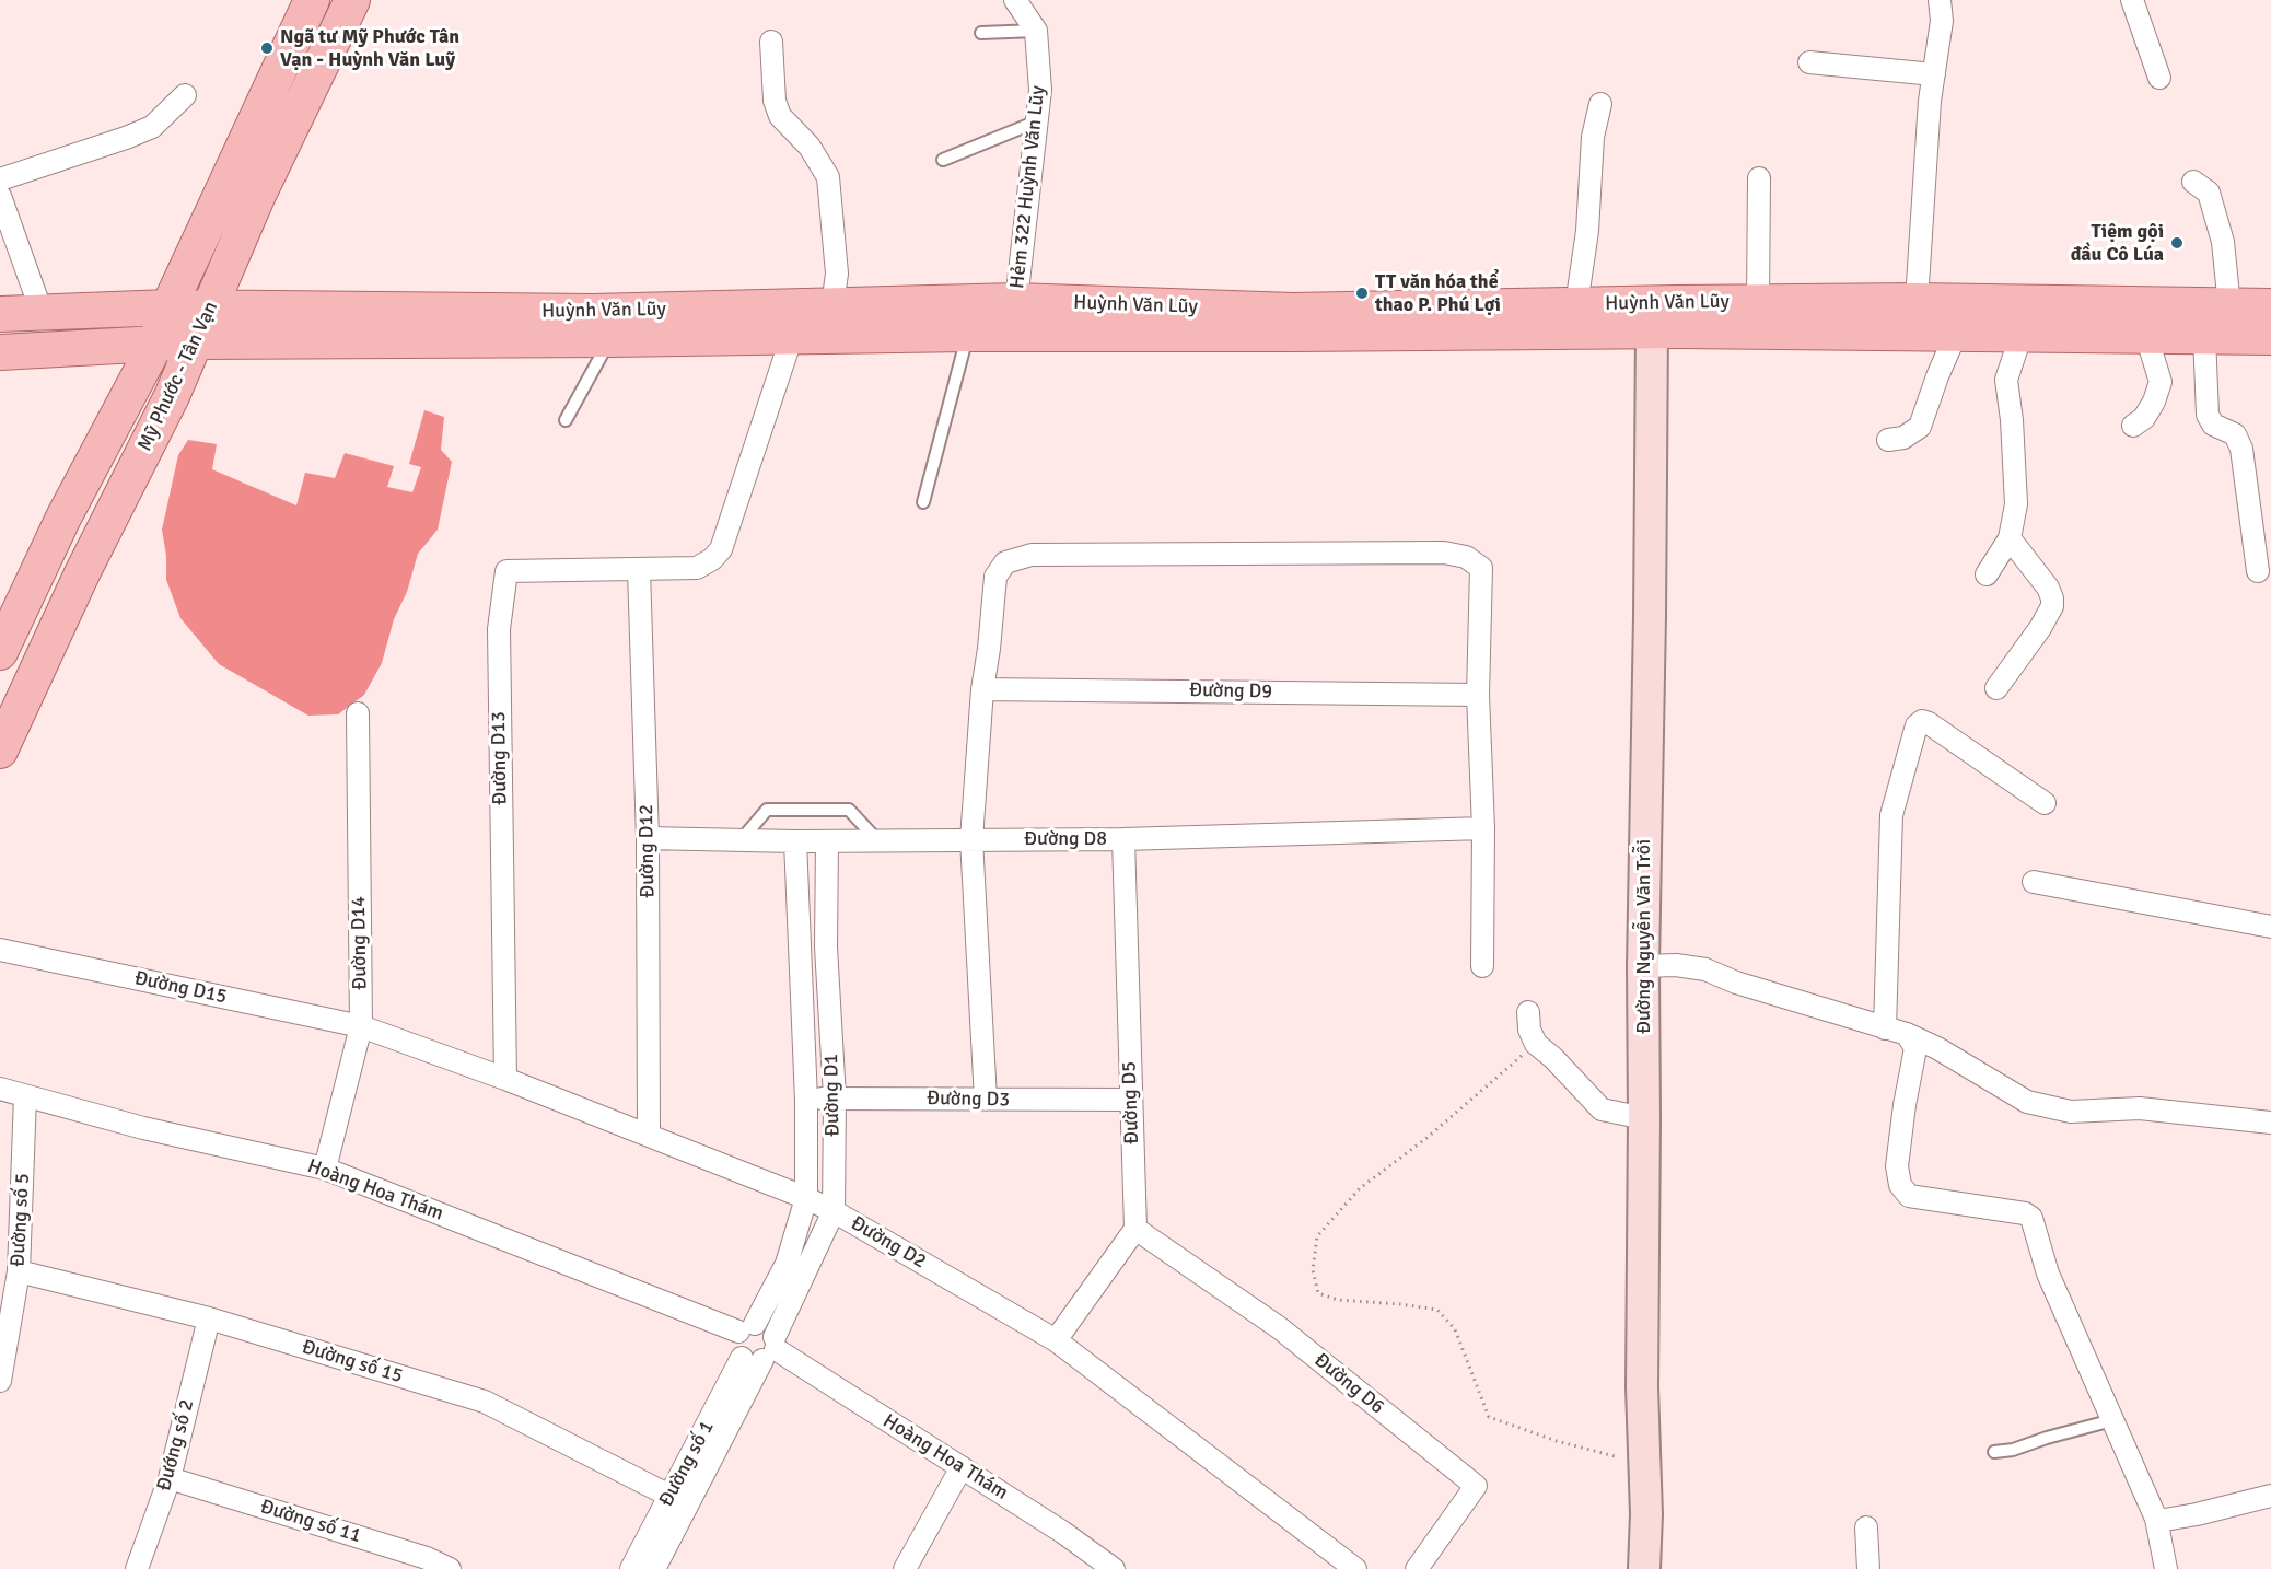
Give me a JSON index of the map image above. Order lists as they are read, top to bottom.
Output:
{
  "streets": {
    "main road": ["Huỳnh Văn Lũy", "Mỹ Phước - Tân Vạn"],
    "street": [
      "Hẻm 322 Huỳnh Văn Lũy",
      "Đường D9",
      "Đường D13",
      "Đường D8",
      "Đường D12",
      "Đường Nguyễn Văn Trỗi",
      "Đường D14",
      "Đường D15",
      "Đường D1",
      "Đường D3",
      "Đường D5",
      "Hoàng Hoa Thám",
      "Đường số 5",
      "Đường D2",
      "Đường số 15",
      "Đường D6",
      "Đướng số 2",
      "Đường số 1",
      "Đường số 11"
    ]
  },
  "crossings": [
    ["Hẻm 322 Huỳnh Văn Lũy", "Huỳnh Văn Lũy"],
    ["Huỳnh Văn Lũy", "Mỹ Phước - Tân Vạn"],
    ["Huỳnh Văn Lũy", "Đường Nguyễn Văn Trỗi"],
    ["Đường D13", "Đường D12"],
    ["Đường D13", "Đường D2"],
    ["Đường D8", "Đường D12"],
    ["Đường D8", "Đường D1"],
    ["Đường D8", "Đường D5"],
    ["Đường D12", "Đường D2"],
    ["Đường D14", "Đường D15"],
    ["Đường D14", "Hoàng Hoa Thám"],
    ["Đường D14", "Đường D2"],
    ["Đường D15", "Đường D2"],
    ["Đường D1", "Đường D3"],
    ["Đường D1", "Hoàng Hoa Thám"],
    ["Đường D1", "Đường D2"],
    ["Đường D1", "Đường số 1"],
    ["Đường D3", "Đường D5"],
    ["Đường D5", "Đường D6"],
    ["Hoàng Hoa Thám", "Đường số 5"],
    ["Hoàng Hoa Thám", "Đường số 1"],
    ["Đường số 5", "Đường số 15"],
    ["Đường số 15", "Đướng số 2"],
    ["Đường số 15", "Đường số 1"],
    ["Đướng số 2", "Đường số 11"]
  ],
  "places": ["Ngã tư Mỹ Phước Tân Vạn - Huỳnh Văn Luỹ", "Tiệm gội đầu Cô Lúa", "TT văn hóa thể thao P. Phú Lợi"]
}
